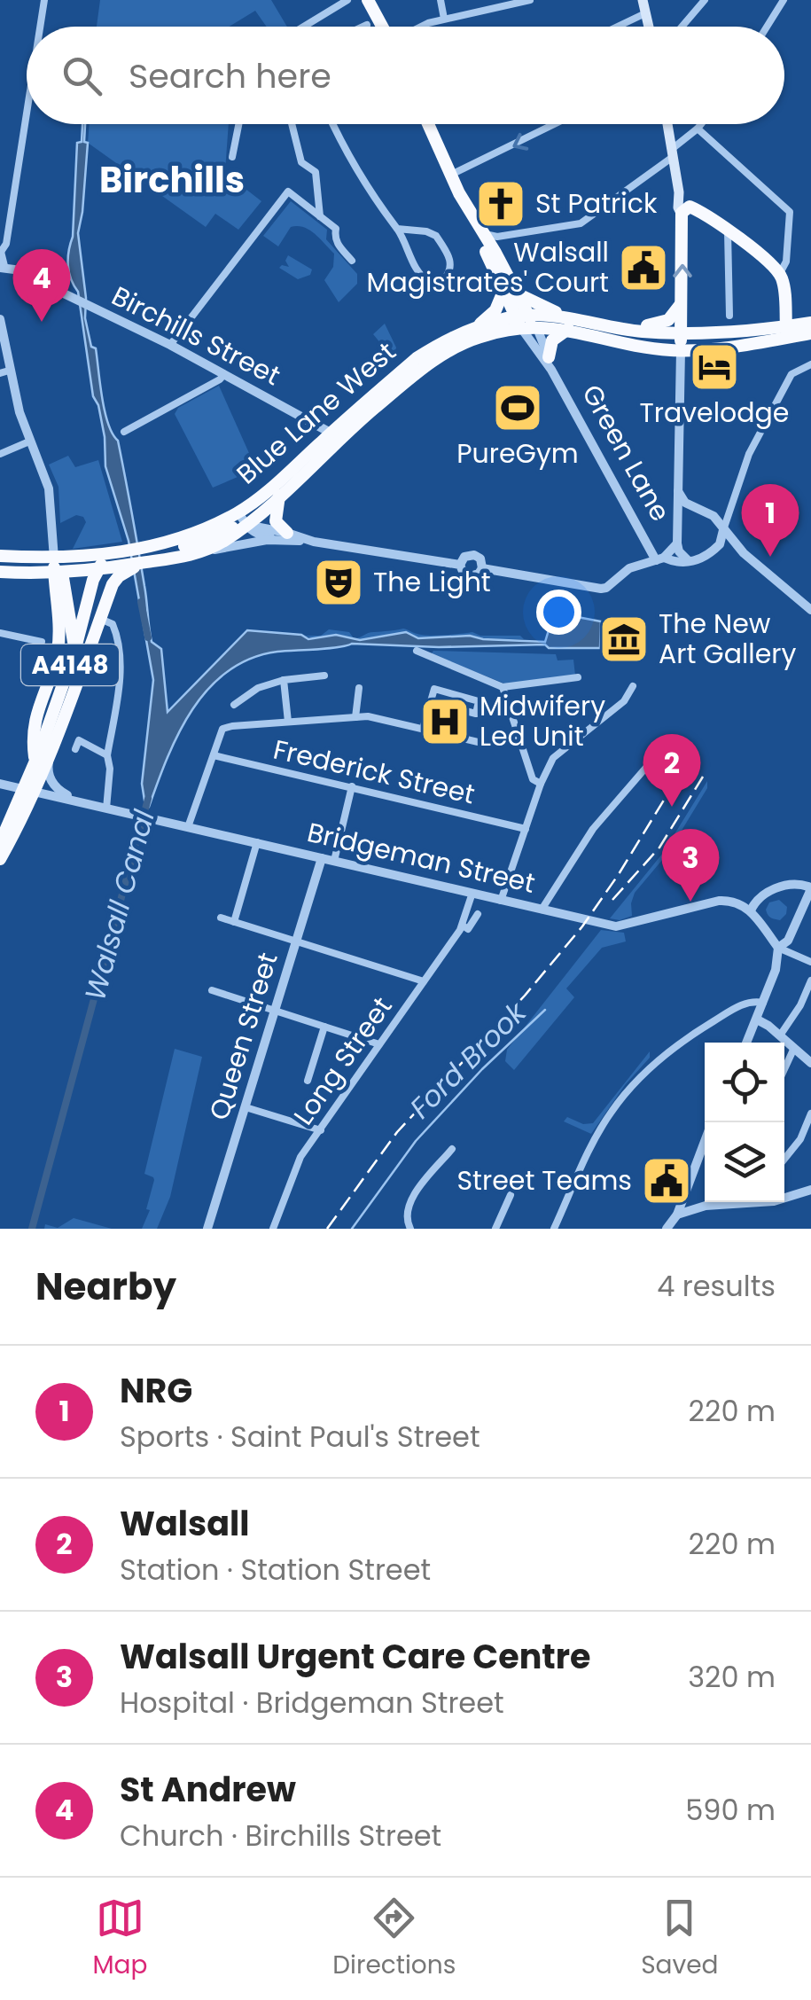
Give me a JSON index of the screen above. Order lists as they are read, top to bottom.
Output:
{
  "streets": {
    "highway": ["Blue Lane West", "Green Lane", "A4148"],
    "street": [
      "Birchills Street",
      "Frederick Street",
      "Bridgeman Street",
      "Queen Street",
      "Long Street"
    ]
  },
  "crossings": [
    ["Birchills Street", "Blue Lane West"],
    ["Blue Lane West", "Green Lane"],
    ["Blue Lane West", "A4148"],
    ["A4148", "Bridgeman Street"],
    ["Bridgeman Street", "Queen Street"],
    ["Bridgeman Street", "Long Street"]
  ],
  "districts": ["Birchills"],
  "water": ["Walsall Canal", "Ford Brook"],
  "places": {
    "church": ["St Patrick"],
    "public building": ["Walsall Magistrates' Court", "Street Teams"],
    "hotel": ["Travelodge"],
    "sports": ["PureGym"],
    "theatre": ["The Light"],
    "museum": ["The New Art Gallery"],
    "hospital": ["Midwifery Led Unit"]
  },
  "page": {
    "search": "Search here",
    "pins": [
      "4",
      "1",
      "2",
      "3"
    ],
    "heading": ["Nearby", "4 results"],
    "list": [
      {
        "mark": "1",
        "name": "NRG",
        "note": "Sports · Saint Paul's Street",
        "value": "220 m"
      },
      {
        "mark": "2",
        "name": "Walsall",
        "note": "Station · Station Street",
        "value": "220 m"
      },
      {
        "mark": "3",
        "name": "Walsall Urgent Care Centre",
        "note": "Hospital · Bridgeman Street",
        "value": "320 m"
      },
      {
        "mark": "4",
        "name": "St Andrew",
        "note": "Church · Birchills Street",
        "value": "590 m"
      }
    ],
    "nav": ["Map", "Directions", "Saved"]
  }
}
